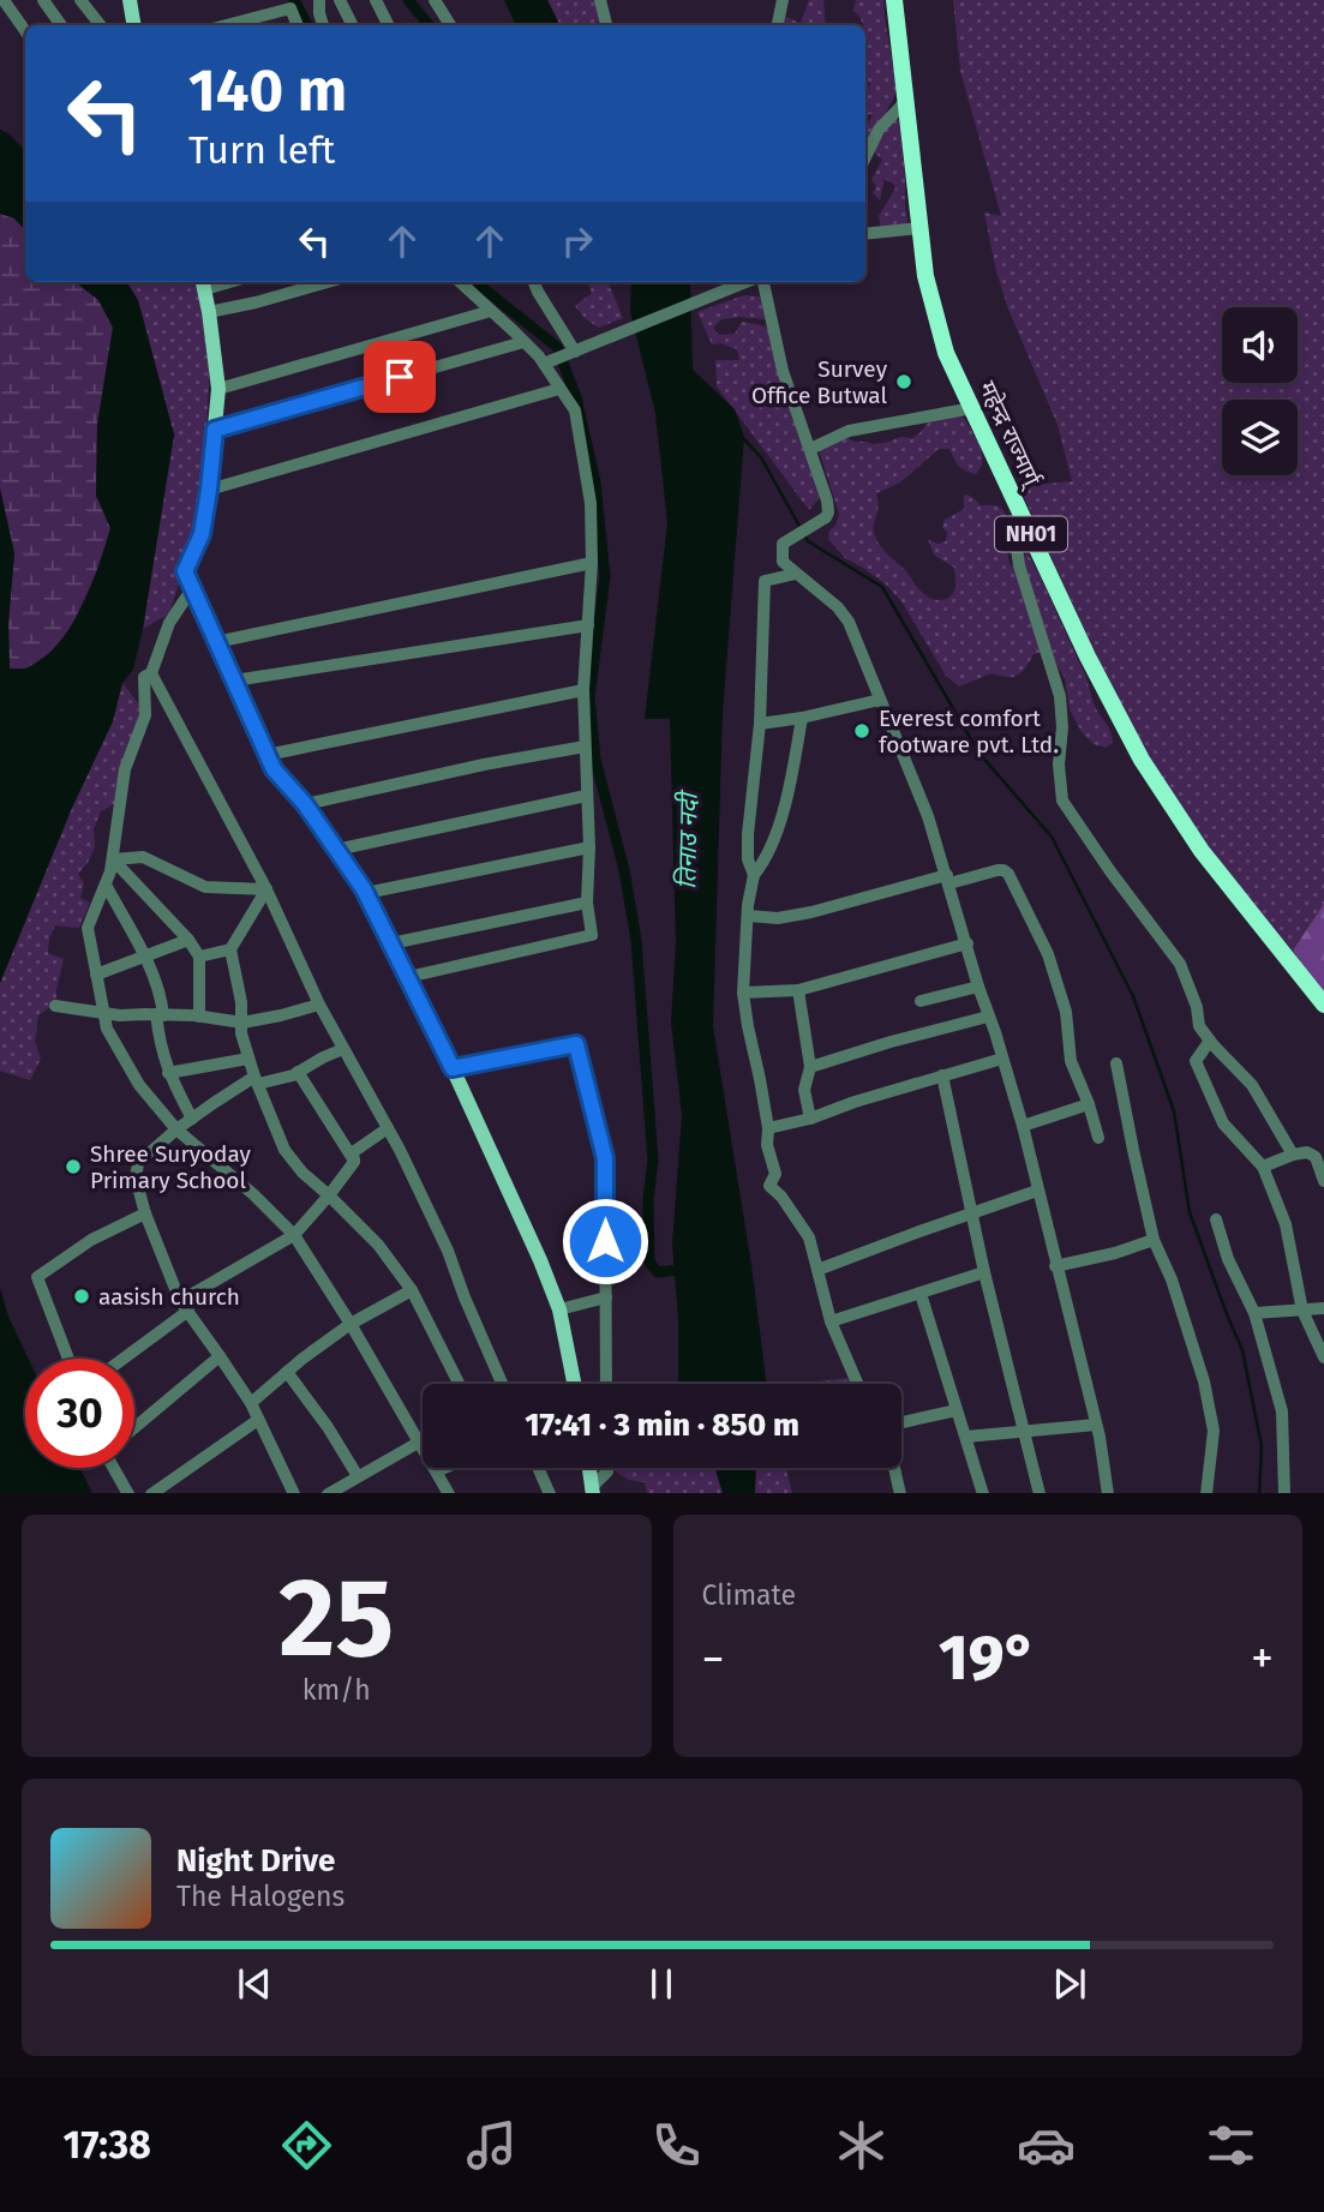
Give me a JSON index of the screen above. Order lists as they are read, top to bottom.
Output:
{
  "streets": {
    "highway": ["महेन्द्र राज्मार्ग्", "NH01"]
  },
  "water": ["तिनाउ नदी"],
  "places": [
    "Survey Office Butwal",
    "Everest comfort footware pvt. Ltd.",
    "Shree Suryoday Primary School",
    "aasish church"
  ],
  "page": {
    "turn": ["140 m", "Turn left"],
    "limit": "30",
    "trip": "17:41 · 3 min · 850 m",
    "tile": [
      ["25", "km/h"],
      "Climate"
    ],
    "heat": ["−", "19°", "+"],
    "song": ["Night Drive", "The Halogens"],
    "tabs": "17:38"
  }
}
